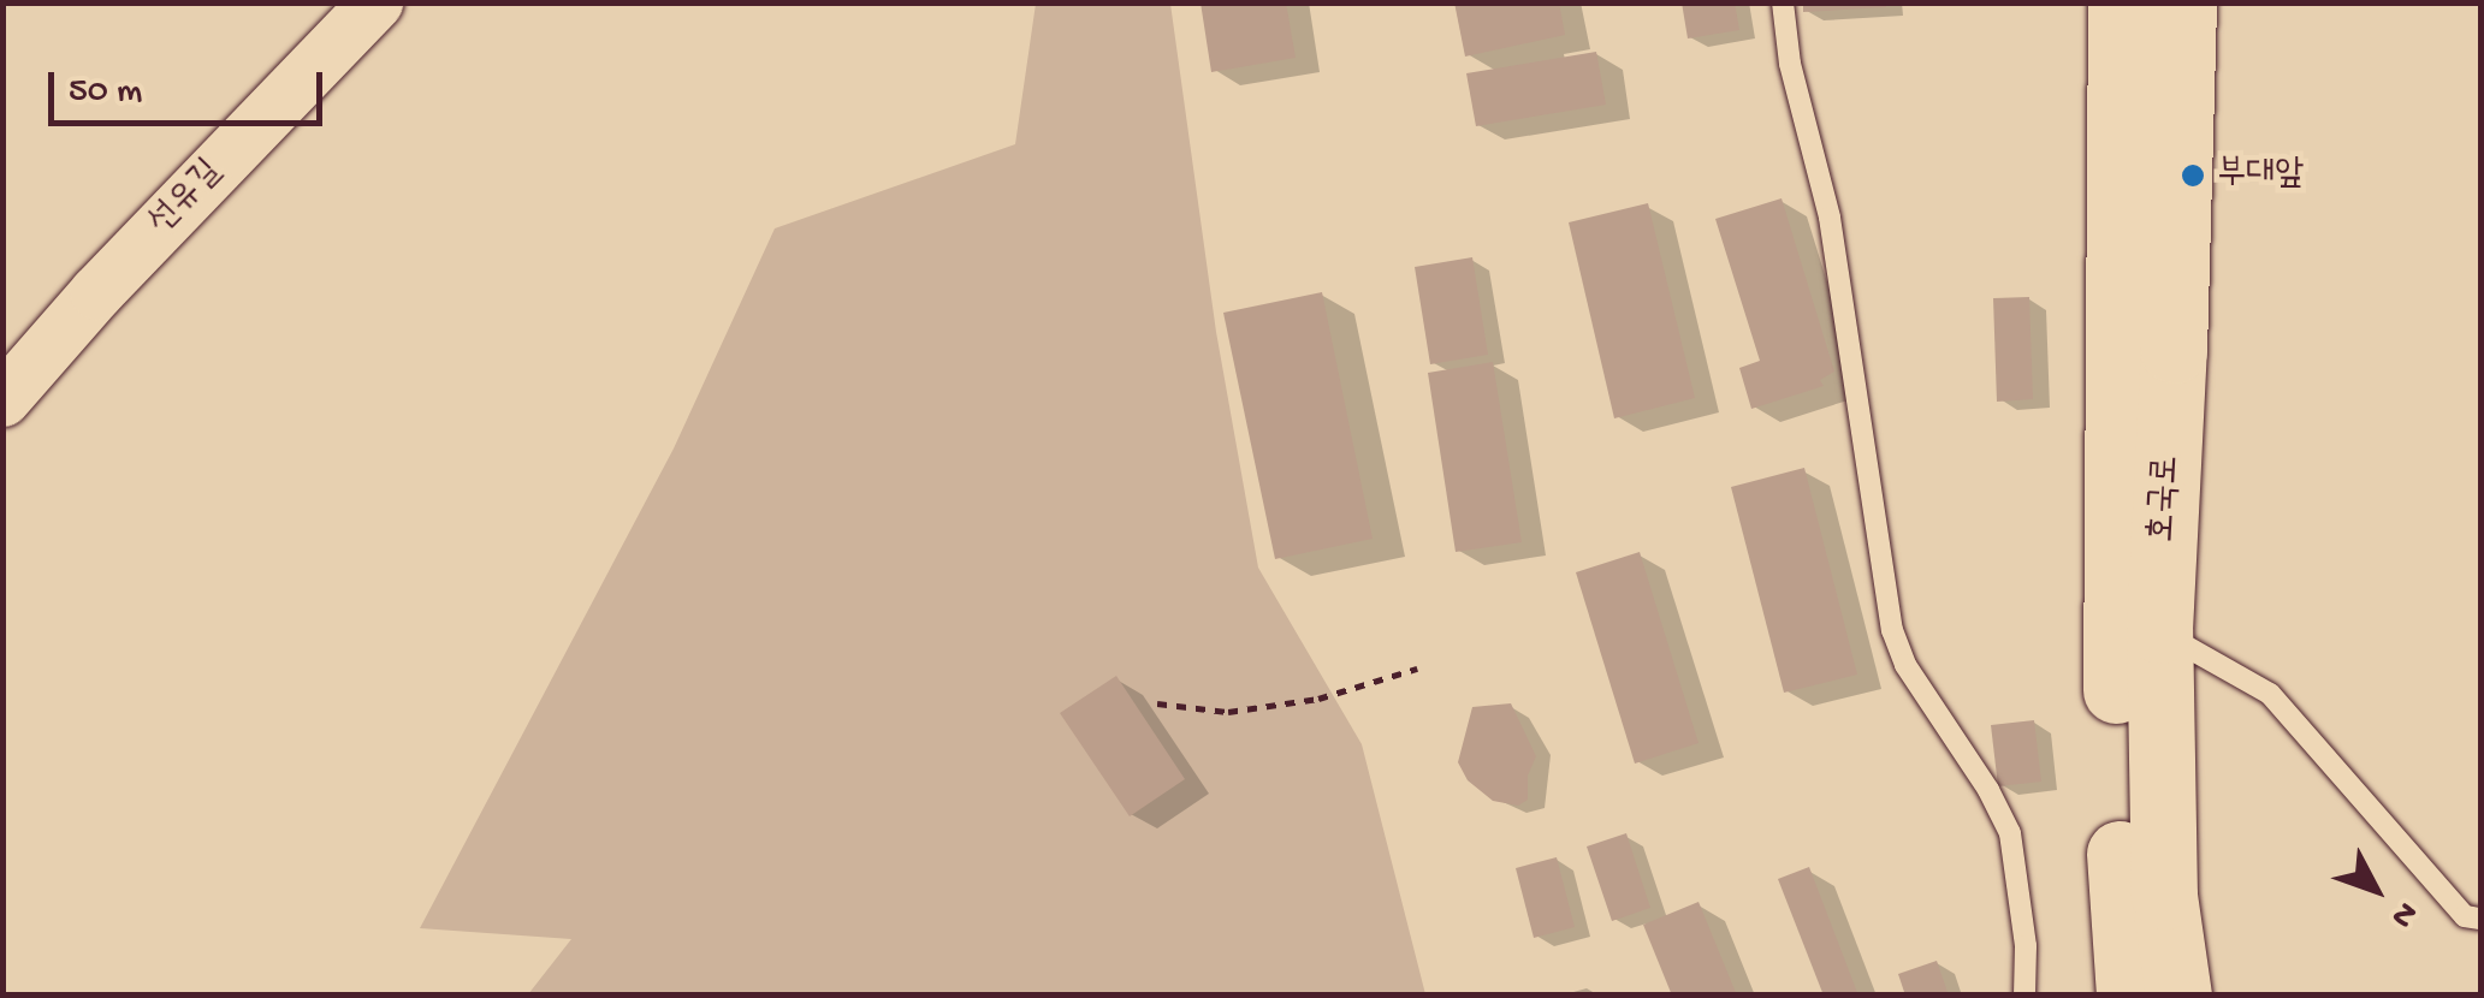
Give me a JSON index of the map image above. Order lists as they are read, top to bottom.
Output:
{
  "streets": {
    "main road": ["호국로"],
    "street": ["선유길"]
  },
  "places": ["부대앞"],
  "scale_bar": "50 m",
  "north": "bottom right"
}
